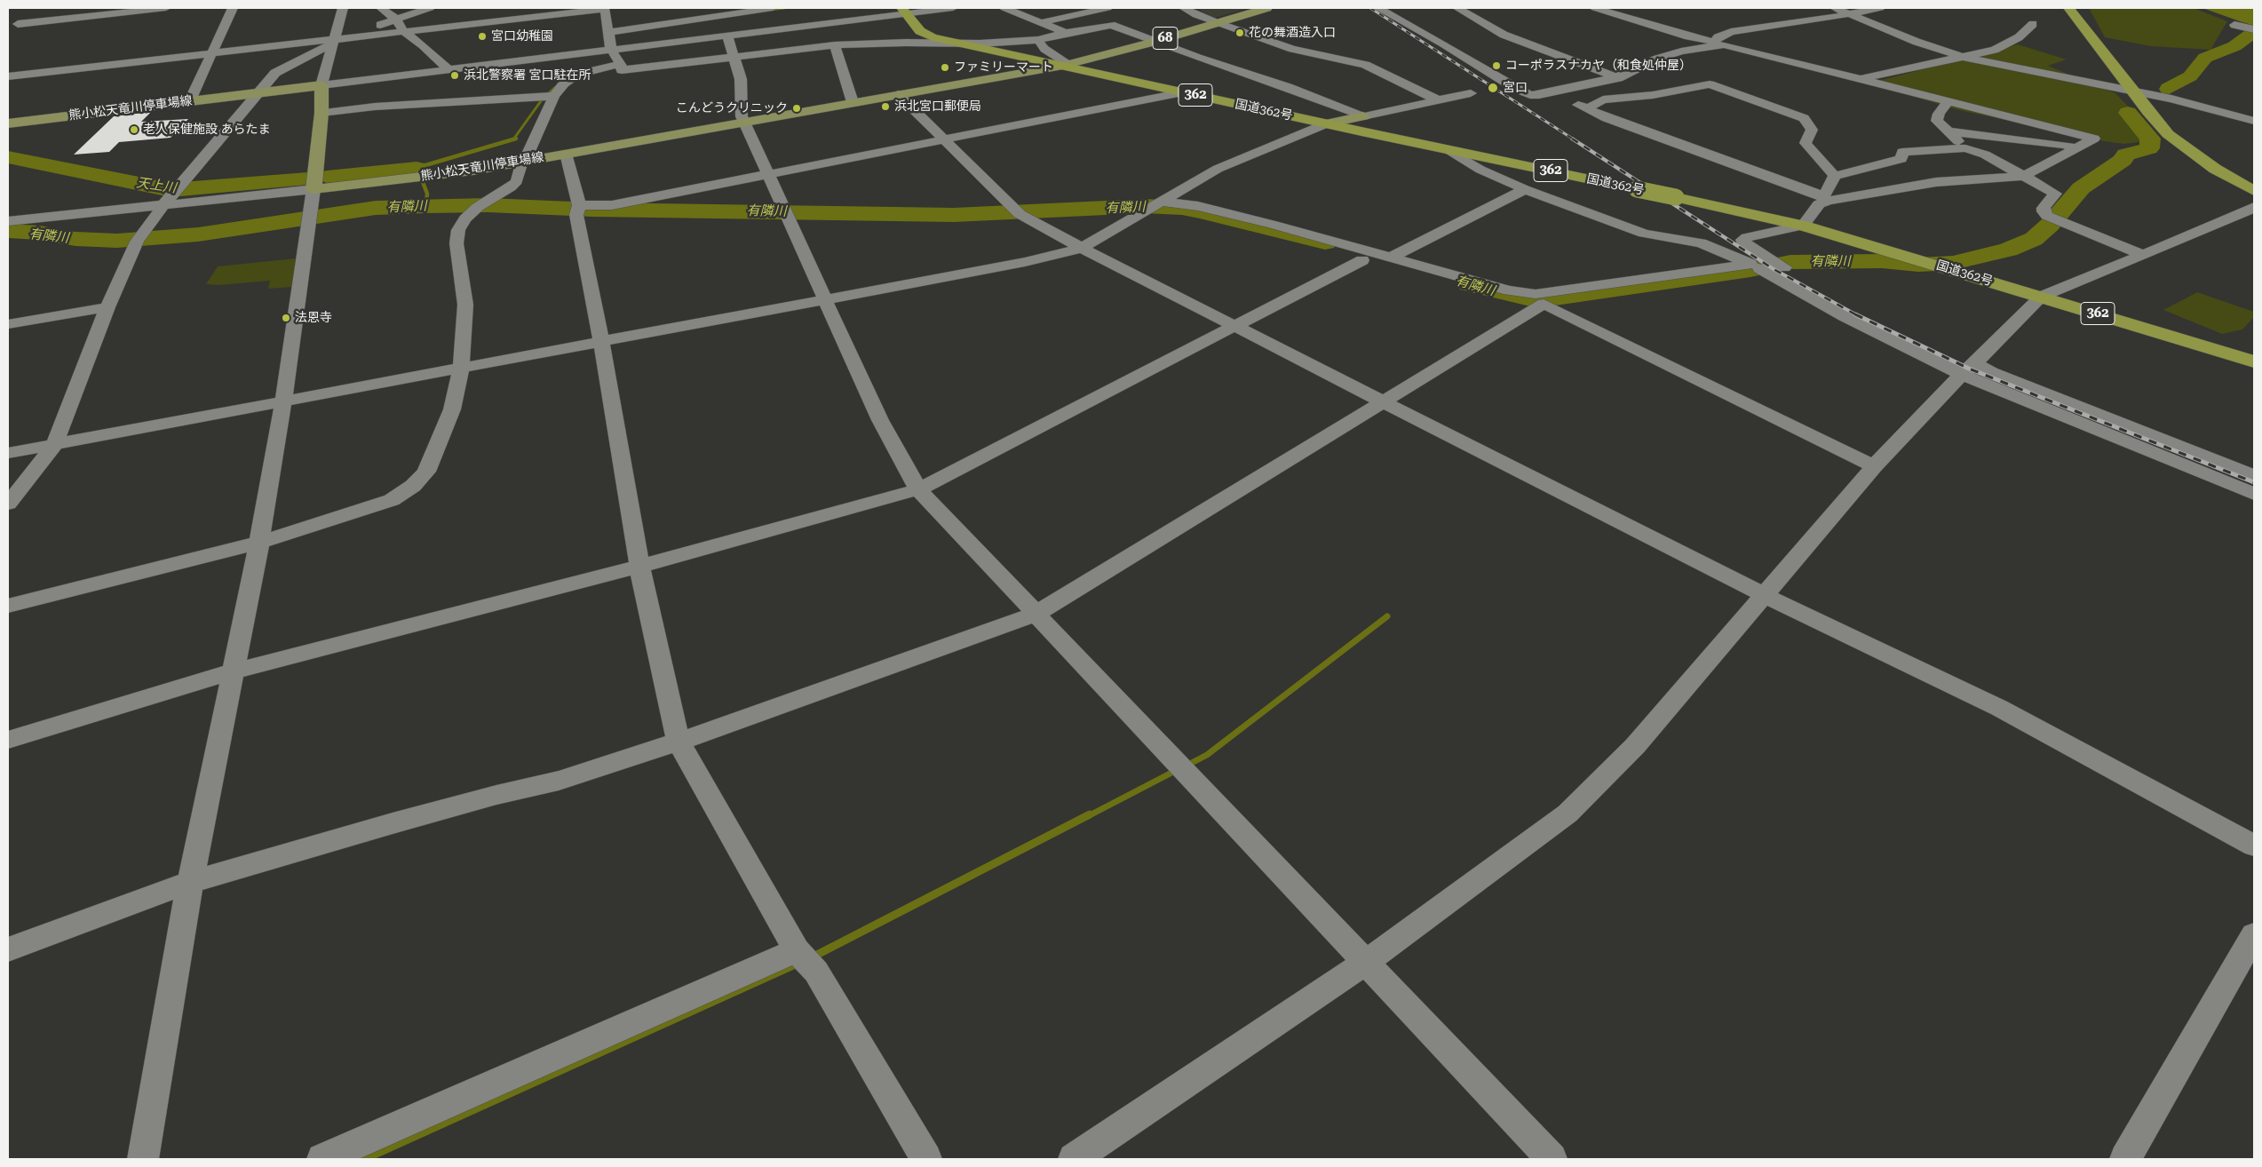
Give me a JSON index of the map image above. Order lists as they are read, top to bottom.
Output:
{
  "streets": {
    "highway": ["362", "国道362号"],
    "main road": ["68", "熊小松天竜川停車場線"]
  },
  "crossings": [
    ["68", "熊小松天竜川停車場線"],
    ["68", "国道362号"],
    ["熊小松天竜川停車場線", "国道362号"]
  ],
  "water": ["天上川", "有隣川"],
  "places": [
    "花の舞酒造入口",
    "宮口幼稚園",
    "コーポラスナカヤ（和食処仲屋）",
    "ファミリーマート",
    "浜北警察署 宮口駐在所",
    "宮口",
    "浜北宮口郵便局",
    "こんどうクリニック",
    "老人保健施設 あらたま",
    "法恩寺"
  ]
}
